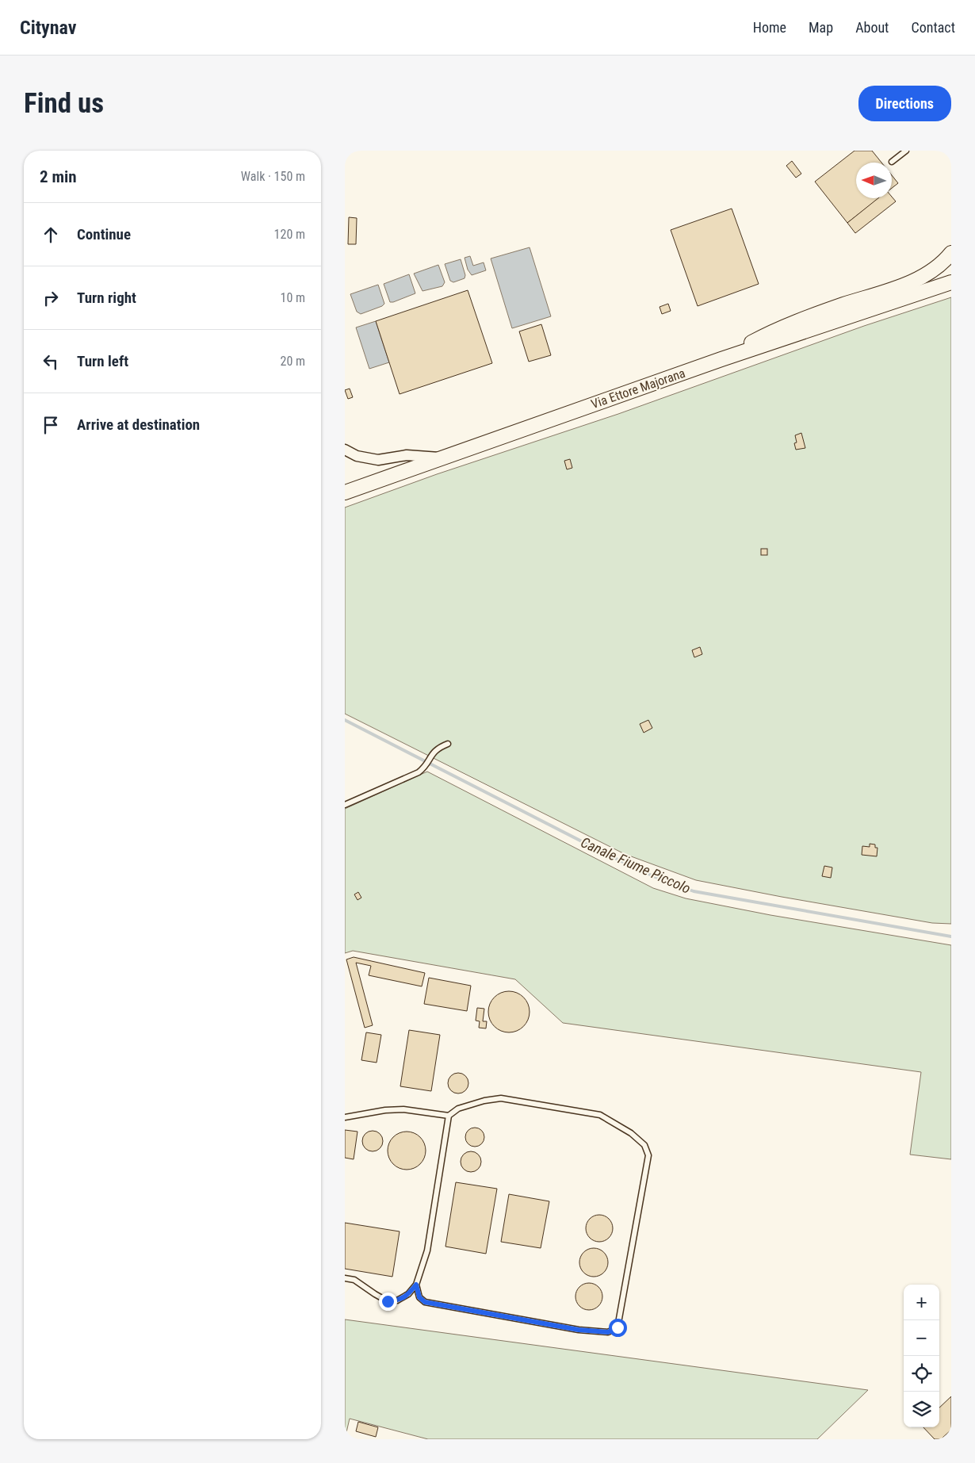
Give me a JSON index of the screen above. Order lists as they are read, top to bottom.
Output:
{
  "streets": {
    "main road": ["Via Ettore Majorana"]
  },
  "water": ["Canale Fiume Piccolo"],
  "north": "left",
  "page": {
    "header": "Citynav",
    "nav": [
      "Home",
      "Map",
      "About",
      "Contact"
    ],
    "buttons": "Directions",
    "title": "Find us",
    "heading": ["2 min", "Walk · 150 m"],
    "list": [
      ["Continue", "120 m"],
      ["Turn right", "10 m"],
      ["Turn left", "20 m"],
      "Arrive at destination"
    ],
    "map_buttons": ["+", "−"]
  }
}
